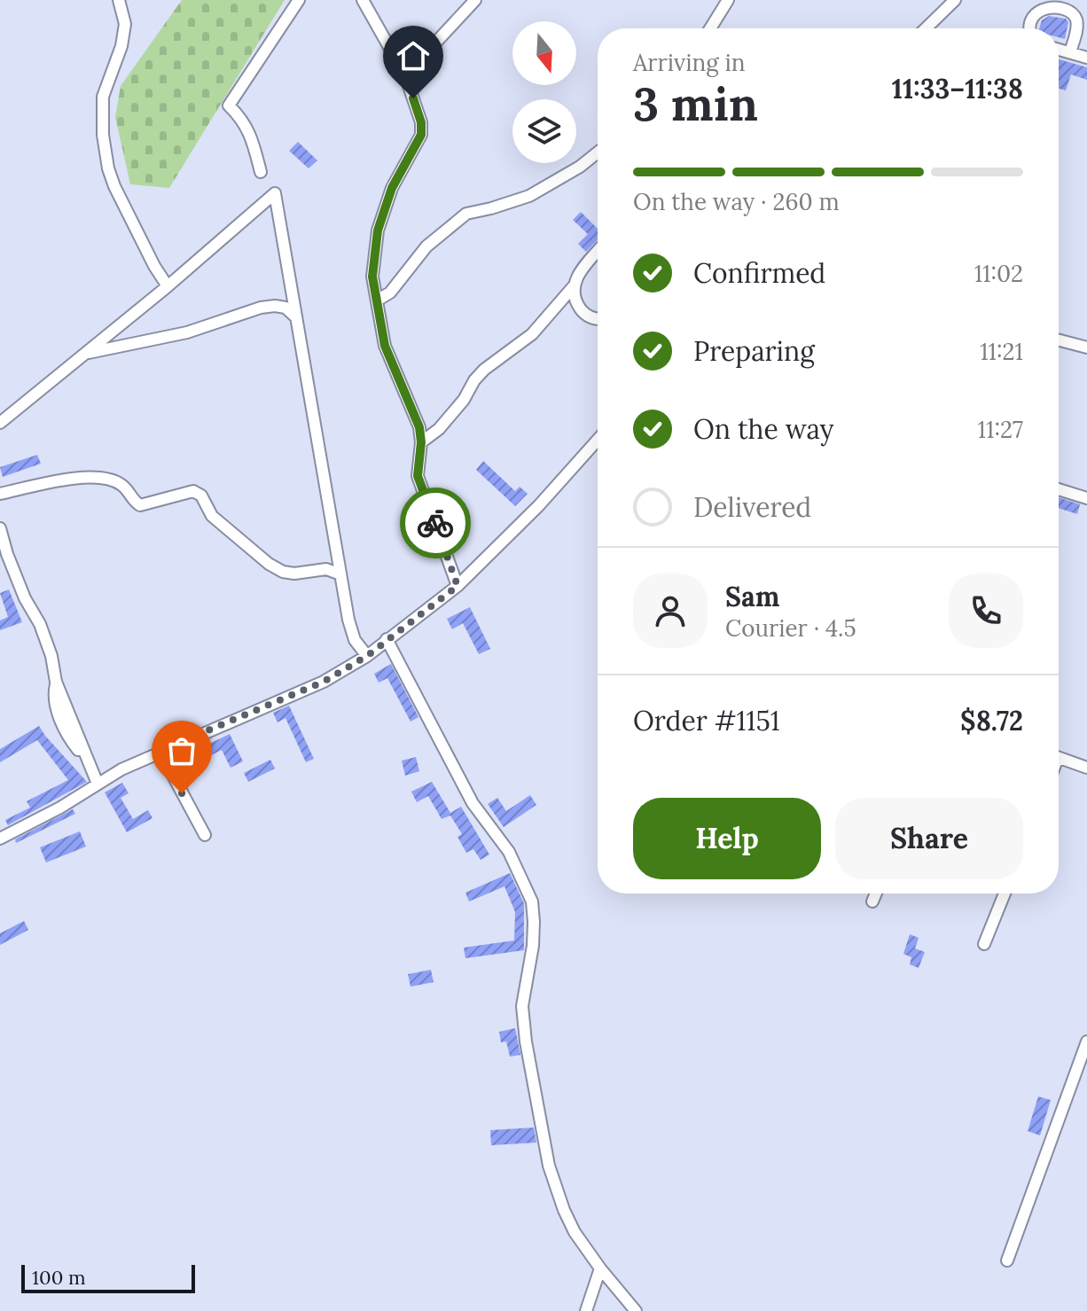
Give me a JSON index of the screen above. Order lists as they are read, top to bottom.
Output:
{
  "scale_bar": "100 m",
  "north": "bottom",
  "page": {
    "heading": ["3 min", "Arriving in", "11:33–11:38"],
    "panel": [
      "Sam",
      "Courier · 4.5",
      "Order #1151",
      "$8.72"
    ],
    "bar": "On the way · 260 m",
    "list": [
      ["Confirmed", "11:02"],
      ["Preparing", "11:21"],
      ["On the way", "11:27"],
      "Delivered"
    ],
    "buttons": ["Help", "Share"],
    "scale": "100 m"
  }
}
